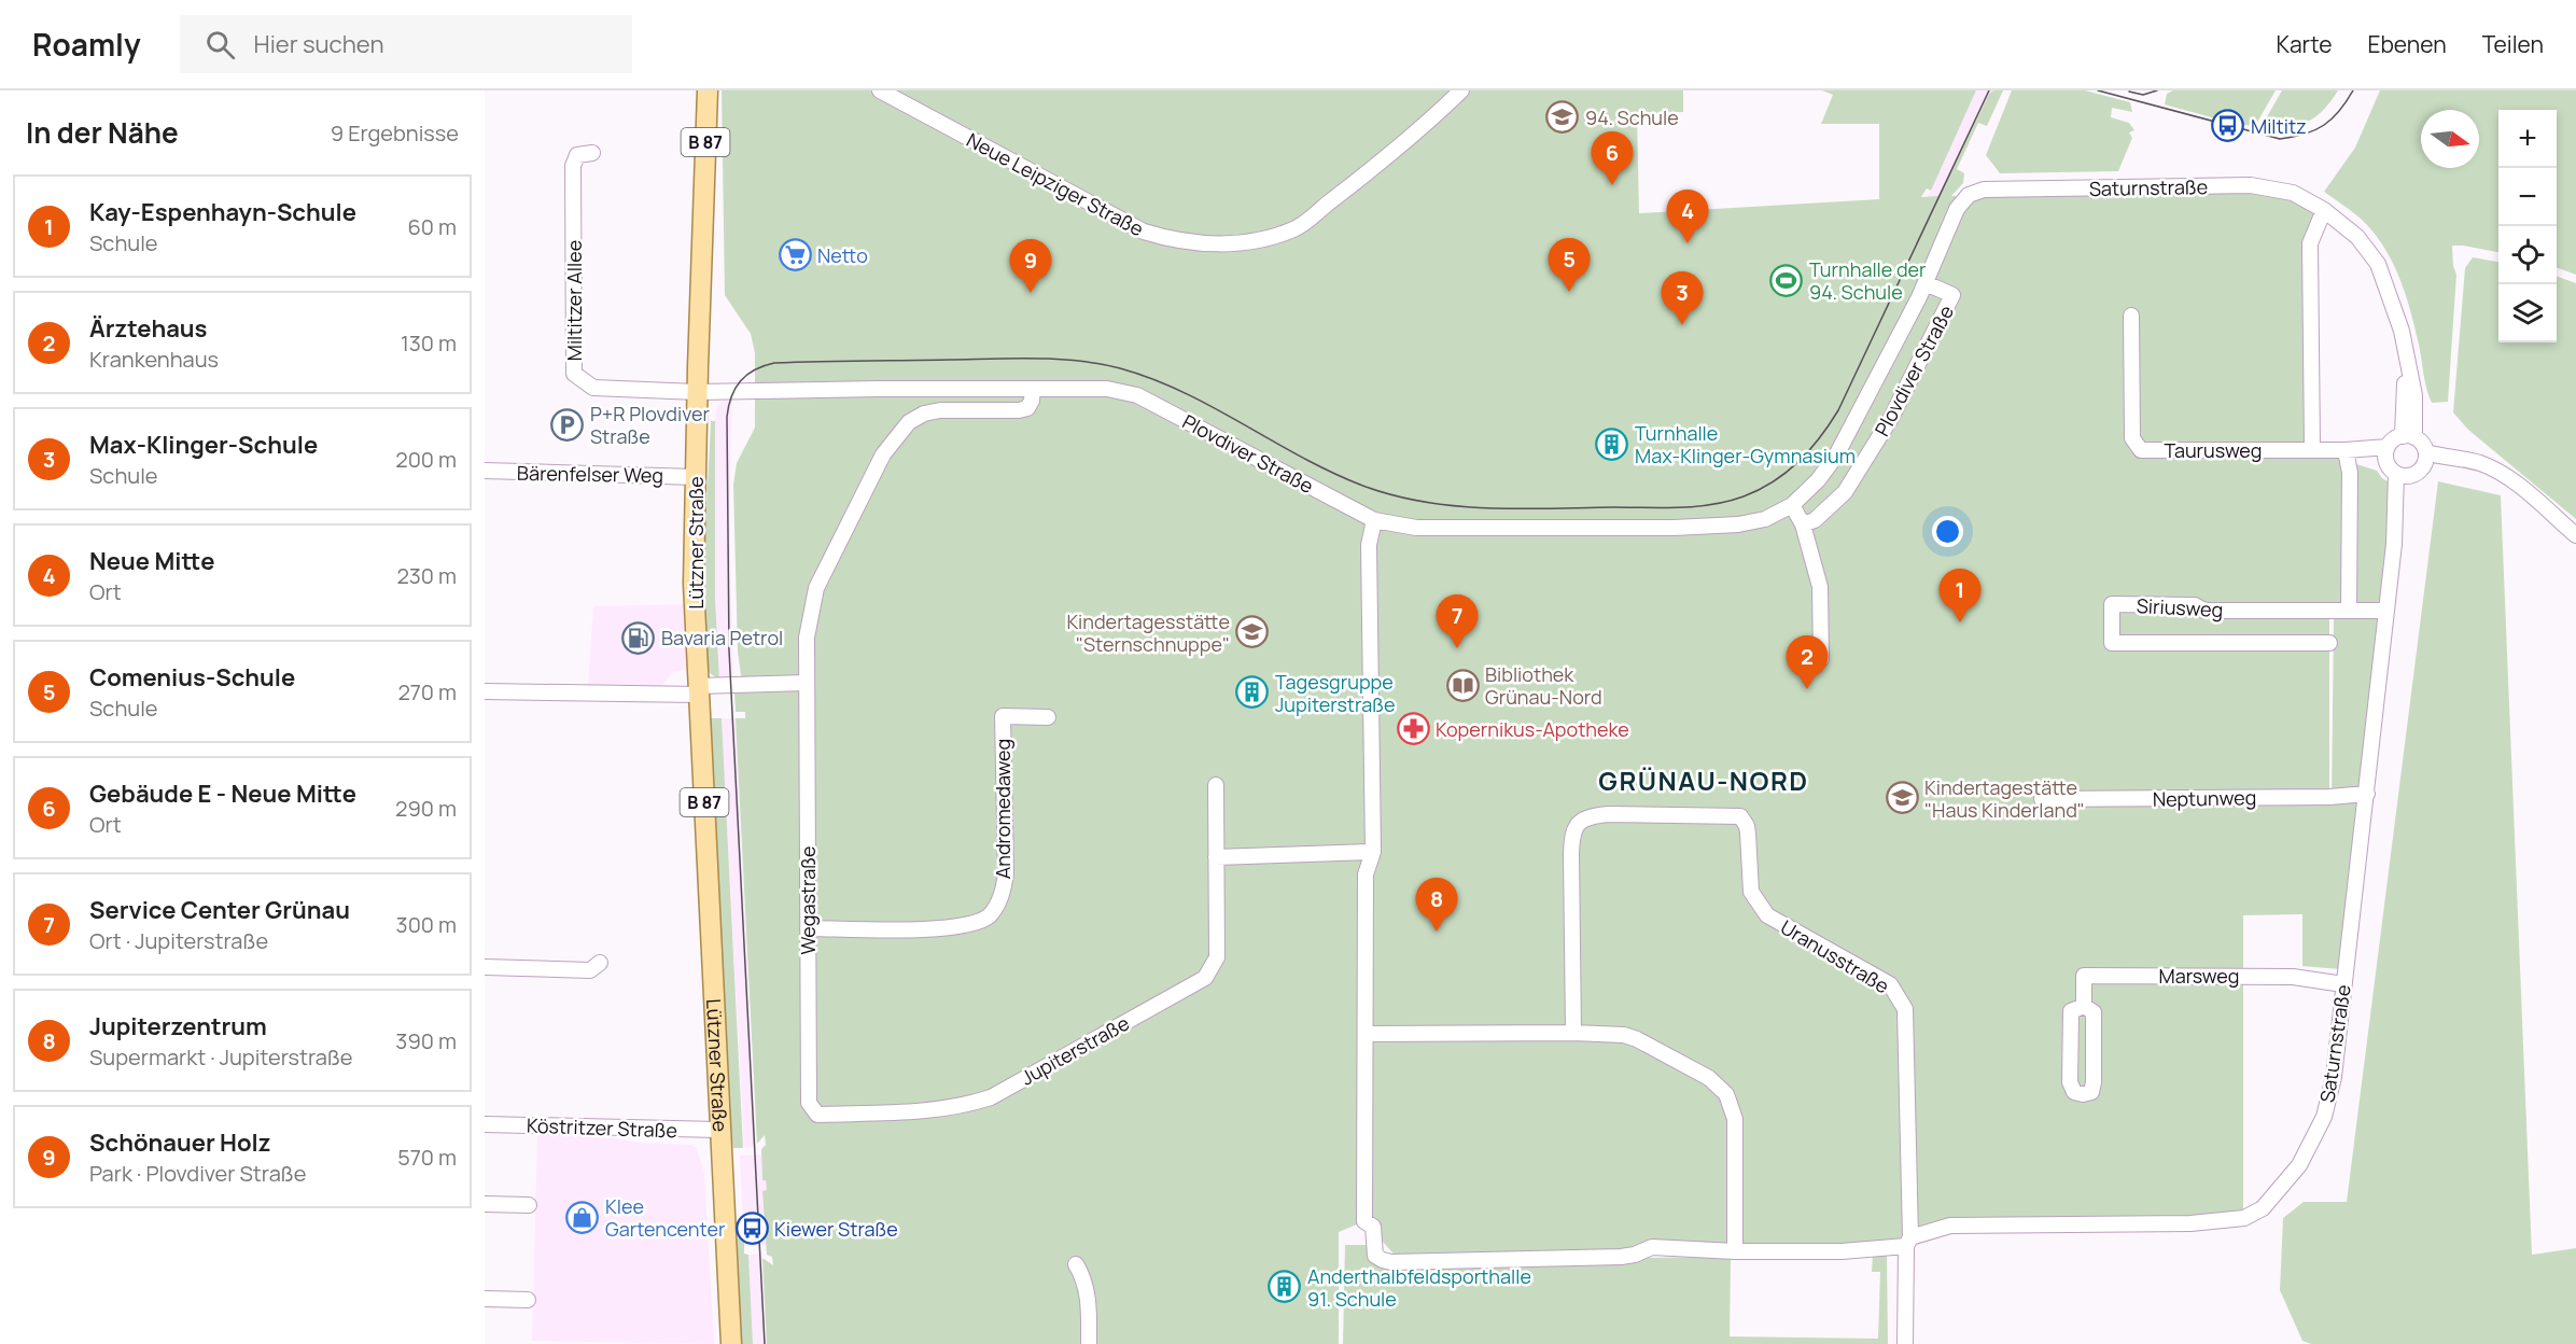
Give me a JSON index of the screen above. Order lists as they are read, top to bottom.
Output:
{
  "streets": {
    "main road": ["B 87", "Lützner Straße"],
    "street": [
      "Neue Leipziger Straße",
      "Saturnstraße",
      "Miltitzer Allee",
      "Plovdiver Straße",
      "Taurusweg",
      "Bärenfelser Weg",
      "Siriusweg",
      "Neptunweg",
      "Andromedaweg",
      "Wegastraße",
      "Uranusstraße",
      "Marsweg",
      "Jupiterstraße",
      "Köstritzer Straße"
    ]
  },
  "crossings": [
    ["Saturnstraße", "Plovdiver Straße"],
    ["Saturnstraße", "Taurusweg"],
    ["Saturnstraße", "Siriusweg"],
    ["Saturnstraße", "Neptunweg"],
    ["Saturnstraße", "Uranusstraße"],
    ["Saturnstraße", "Marsweg"],
    ["Miltitzer Allee", "Plovdiver Straße"],
    ["Miltitzer Allee", "Lützner Straße"],
    ["Plovdiver Straße", "Lützner Straße"],
    ["Plovdiver Straße", "Wegastraße"],
    ["Bärenfelser Weg", "Lützner Straße"],
    ["Lützner Straße", "Köstritzer Straße"],
    ["Andromedaweg", "Wegastraße"],
    ["Wegastraße", "Jupiterstraße"]
  ],
  "districts": ["GRÜNAU-NORD"],
  "places": {
    "school or university": ["94. Schule", "Kindertagesstätte \"Sternschnuppe\"", "Kindertagestätte \"Haus Kinderland\""],
    "bus stop": ["Miltitz", "Kiewer Straße"],
    "supermarket": ["Netto"],
    "sports": ["Turnhalle der 94. Schule"],
    "parking": ["P+R Plovdiver Straße"],
    "building": ["Turnhalle Max-Klinger-Gymnasium", "Tagesgruppe Jupiterstraße", "Anderthalbfeldsporthalle 91. Schule"],
    "fuel station": ["Bavaria Petrol"],
    "library": ["Bibliothek Grünau-Nord"],
    "pharmacy": ["Kopernikus-Apotheke"],
    "shop": ["Klee Gartencenter"]
  },
  "north": "right",
  "page": {
    "header": "Roamly",
    "search": "Hier suchen",
    "nav": ["Karte", "Ebenen", "Teilen"],
    "heading": ["In der Nähe", "9 Ergebnisse"],
    "map_buttons": ["+", "−"],
    "pins": [
      "6",
      "4",
      "5",
      "9",
      "3",
      "1",
      "7",
      "2",
      "8"
    ],
    "list": [
      {
        "mark": "1",
        "name": "Kay-Espenhayn-Schule",
        "note": "Schule",
        "value": "60 m"
      },
      {
        "mark": "2",
        "name": "Ärztehaus",
        "note": "Krankenhaus",
        "value": "130 m"
      },
      {
        "mark": "3",
        "name": "Max-Klinger-Schule",
        "note": "Schule",
        "value": "200 m"
      },
      {
        "mark": "4",
        "name": "Neue Mitte",
        "note": "Ort",
        "value": "230 m"
      },
      {
        "mark": "5",
        "name": "Comenius-Schule",
        "note": "Schule",
        "value": "270 m"
      },
      {
        "mark": "6",
        "name": "Gebäude E - Neue Mitte",
        "note": "Ort",
        "value": "290 m"
      },
      {
        "mark": "7",
        "name": "Service Center Grünau",
        "note": "Ort · Jupiterstraße",
        "value": "300 m"
      },
      {
        "mark": "8",
        "name": "Jupiterzentrum",
        "note": "Supermarkt · Jupiterstraße",
        "value": "390 m"
      },
      {
        "mark": "9",
        "name": "Schönauer Holz",
        "note": "Park · Plovdiver Straße",
        "value": "570 m"
      }
    ]
  }
}
